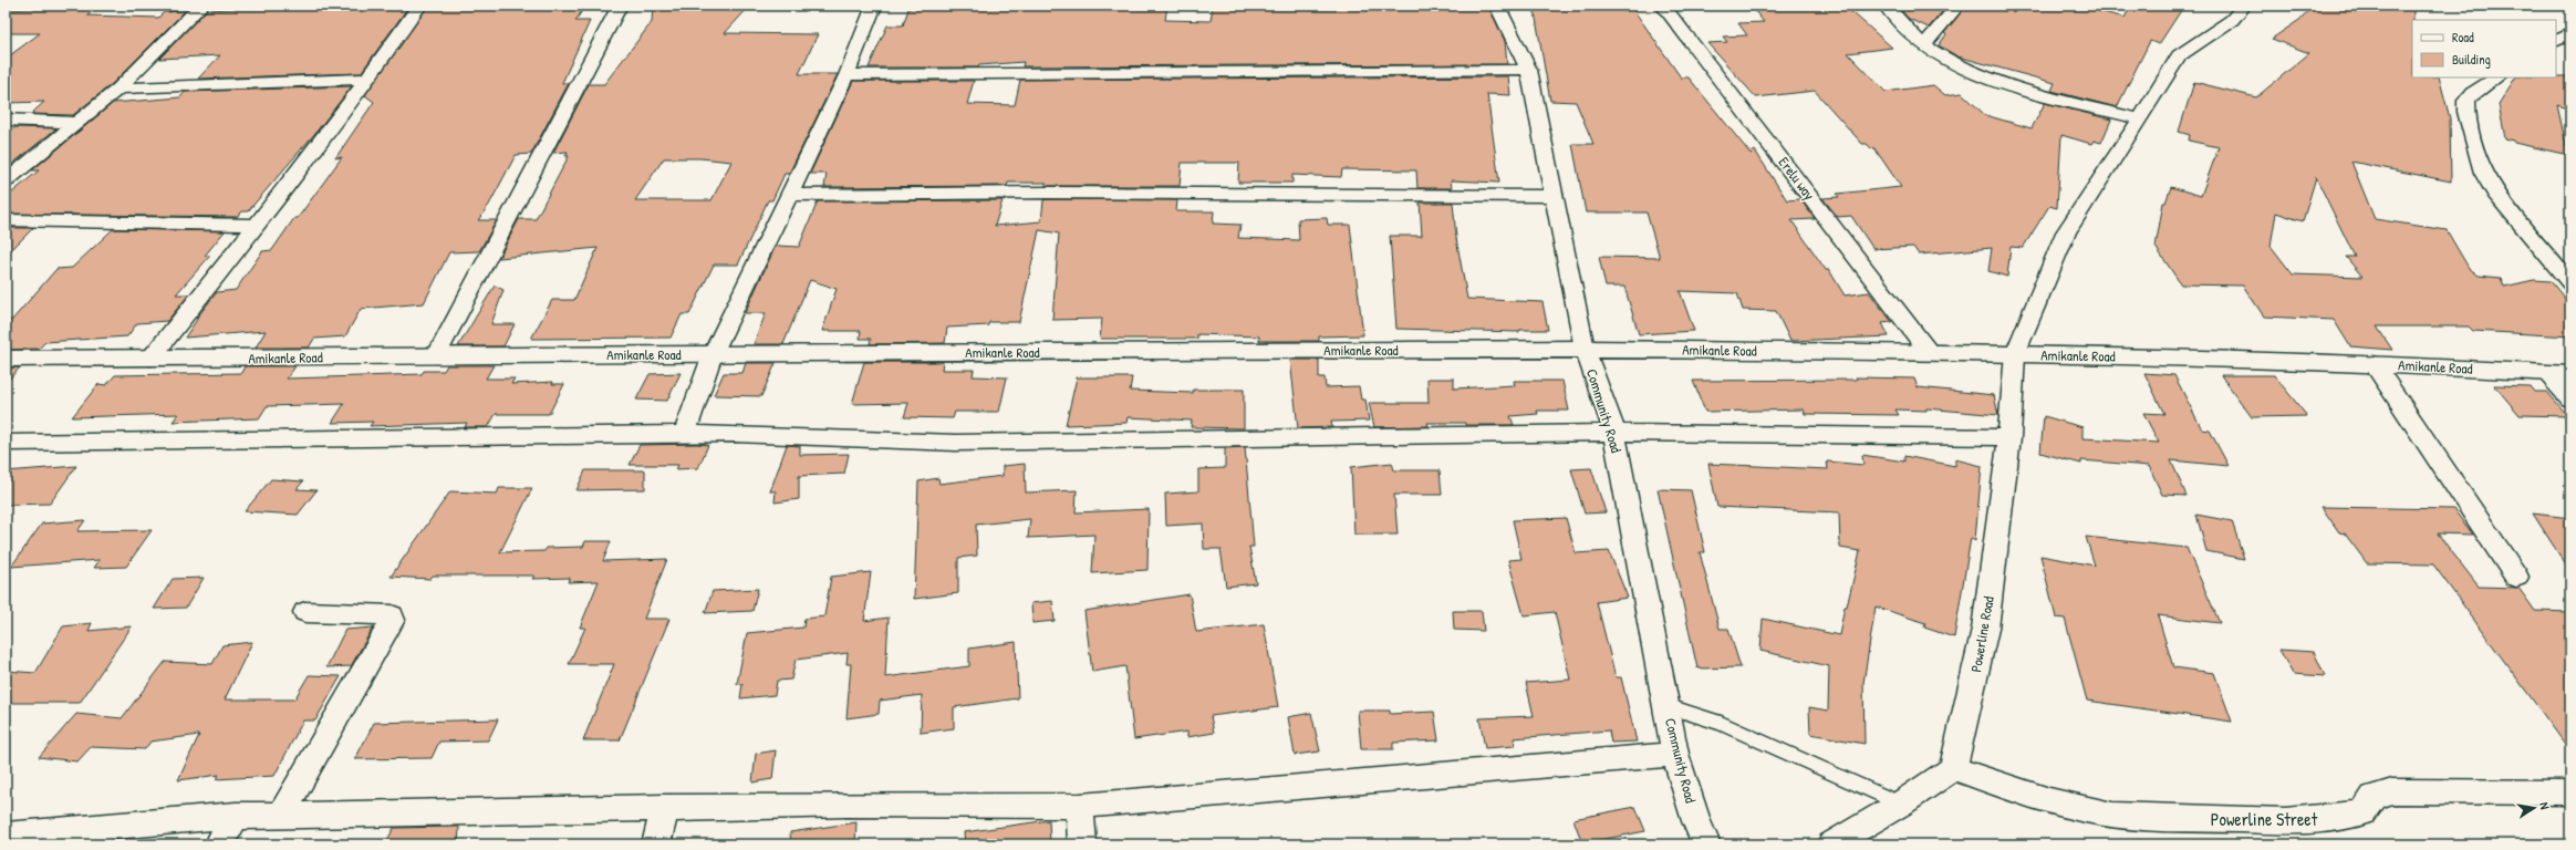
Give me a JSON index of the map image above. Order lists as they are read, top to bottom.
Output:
{
  "streets": {
    "street": [
      "Erelu way",
      "Amikanle Road",
      "Community Road",
      "Powerline Road",
      "Powerline Street"
    ]
  },
  "crossings": [
    ["Erelu way", "Amikanle Road"],
    ["Amikanle Road", "Community Road"],
    ["Amikanle Road", "Powerline Road"],
    ["Powerline Road", "Powerline Street"]
  ],
  "legend": ["Road", "Building"],
  "north": "right"
}
